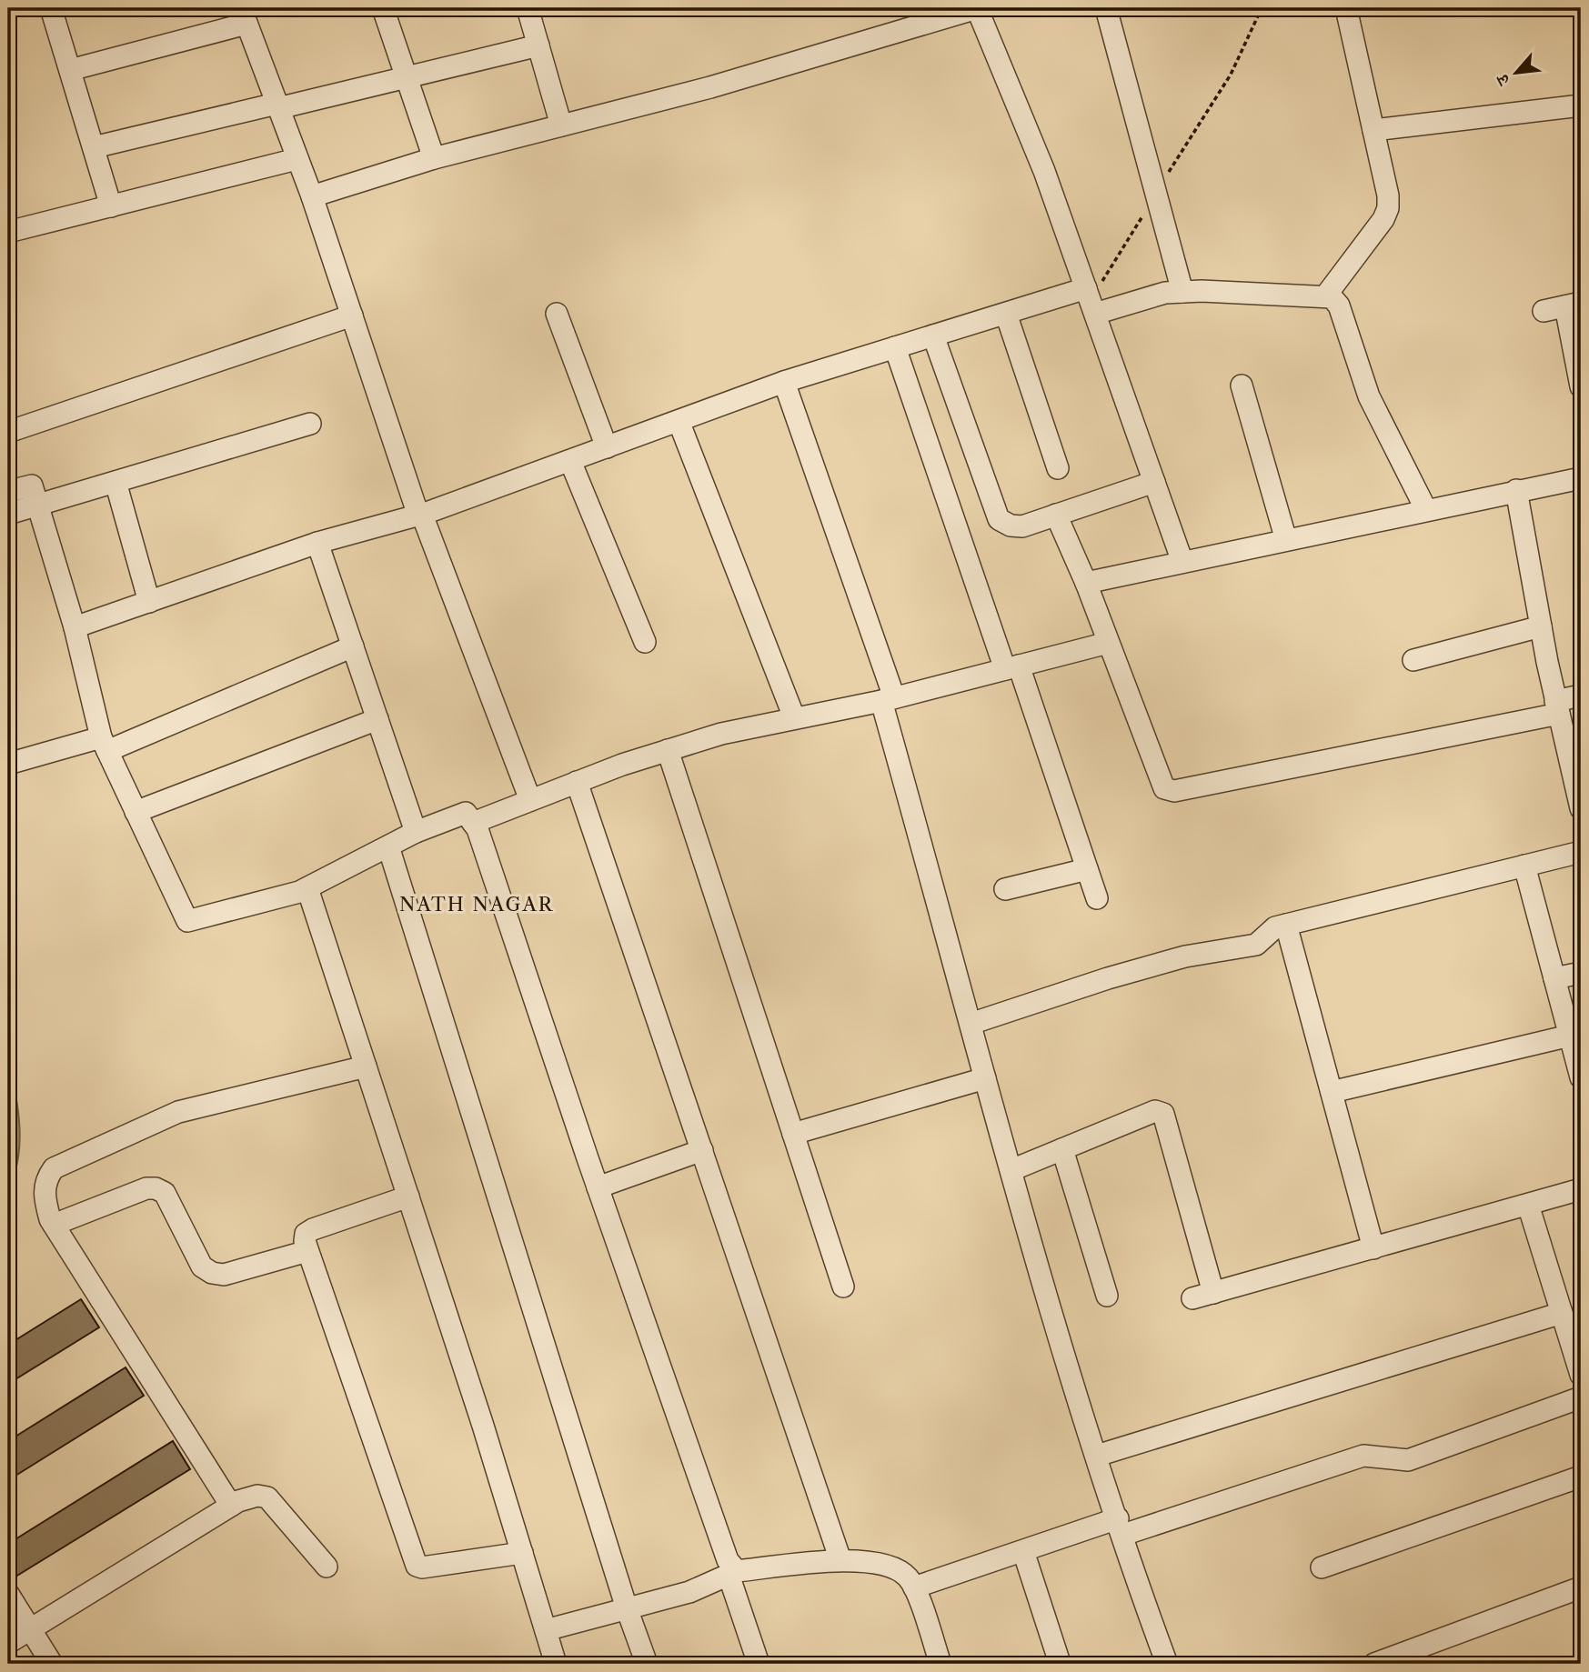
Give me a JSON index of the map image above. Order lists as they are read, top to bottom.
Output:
{
  "districts": ["NATH NAGAR"],
  "north": "bottom left"
}
